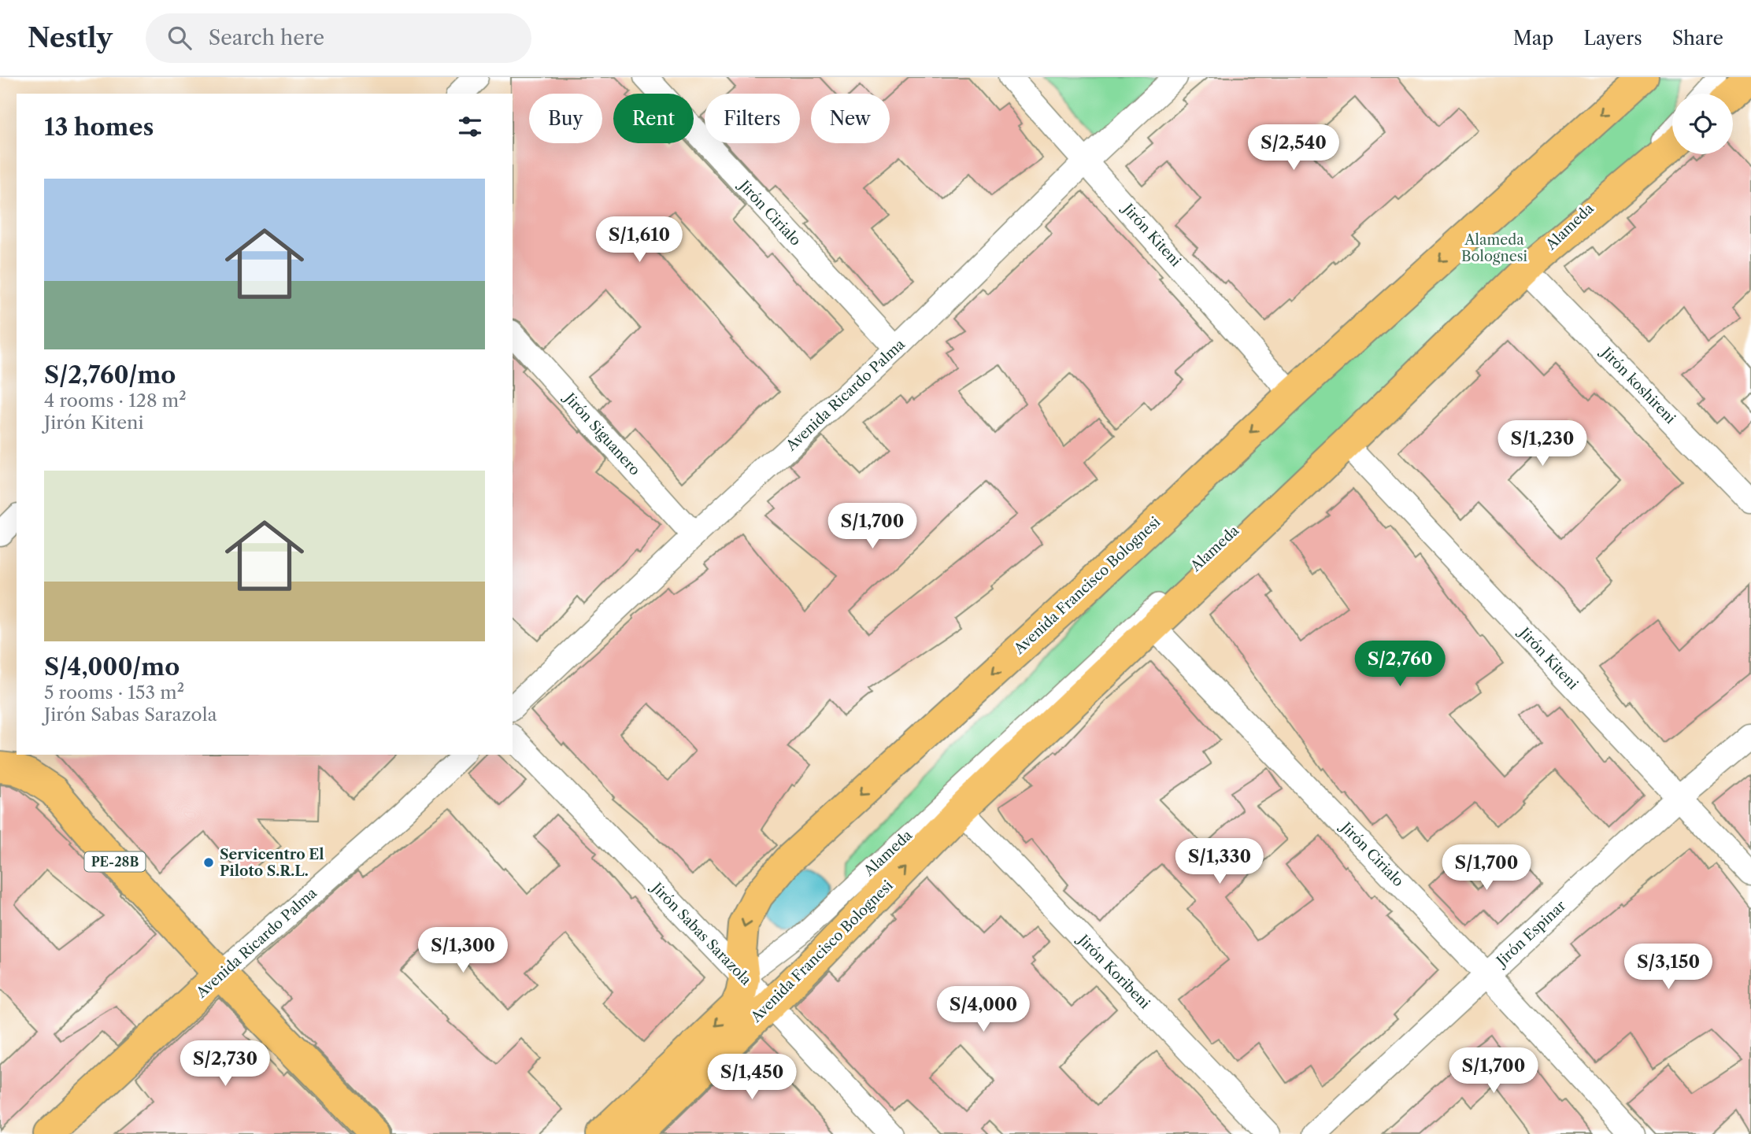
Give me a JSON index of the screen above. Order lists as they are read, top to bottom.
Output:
{
  "streets": {
    "main road": ["Avenida Ricardo Palma", "Avenida Francisco Bolognesi", "PE-28B"],
    "street": [
      "Jirón Cirialo",
      "Alameda",
      "Jirón Kiteni",
      "Jirón koshireni",
      "Jirón Siguanero",
      "Jirón Espinar",
      "Jirón Sabas Sarazola",
      "Jirón Koribeni"
    ]
  },
  "crossings": [
    ["Jirón Cirialo", "Avenida Ricardo Palma"],
    ["Jirón Cirialo", "Avenida Francisco Bolognesi"],
    ["Jirón Cirialo", "Jirón Espinar"],
    ["Alameda", "Jirón koshireni"],
    ["Alameda", "Avenida Francisco Bolognesi"],
    ["Alameda", "Jirón Sabas Sarazola"],
    ["Jirón Kiteni", "Avenida Ricardo Palma"],
    ["Jirón Kiteni", "Avenida Francisco Bolognesi"],
    ["Jirón Kiteni", "Jirón Espinar"],
    ["Jirón koshireni", "Avenida Francisco Bolognesi"],
    ["Avenida Ricardo Palma", "Jirón Siguanero"],
    ["Avenida Ricardo Palma", "PE-28B"],
    ["Avenida Francisco Bolognesi", "Jirón Sabas Sarazola"],
    ["Avenida Francisco Bolognesi", "Jirón Koribeni"]
  ],
  "parks": ["Alameda Bolognesi"],
  "places": ["Servicentro El Piloto S.R.L."],
  "page": {
    "header": "Nestly",
    "search": "Search here",
    "nav": ["Map", "Layers", "Share"],
    "chip": [
      "Buy",
      "Rent",
      "Filters",
      "New"
    ],
    "heading": "13 homes",
    "price": [
      "S/2,540",
      "S/1,610",
      "S/1,230",
      "S/1,700",
      "S/2,760",
      "S/1,330",
      "S/1,700",
      "S/1,300",
      "S/3,150",
      "S/4,000",
      "S/2,730",
      "S/1,700",
      "S/1,450"
    ],
    "list": [
      {
        "name": "S/2,760/mo",
        "note": "4 rooms · 128 m² · Jirón Kiteni"
      },
      {
        "name": "S/4,000/mo",
        "note": "5 rooms · 153 m² · Jirón Sabas Sarazola"
      }
    ]
  }
}
